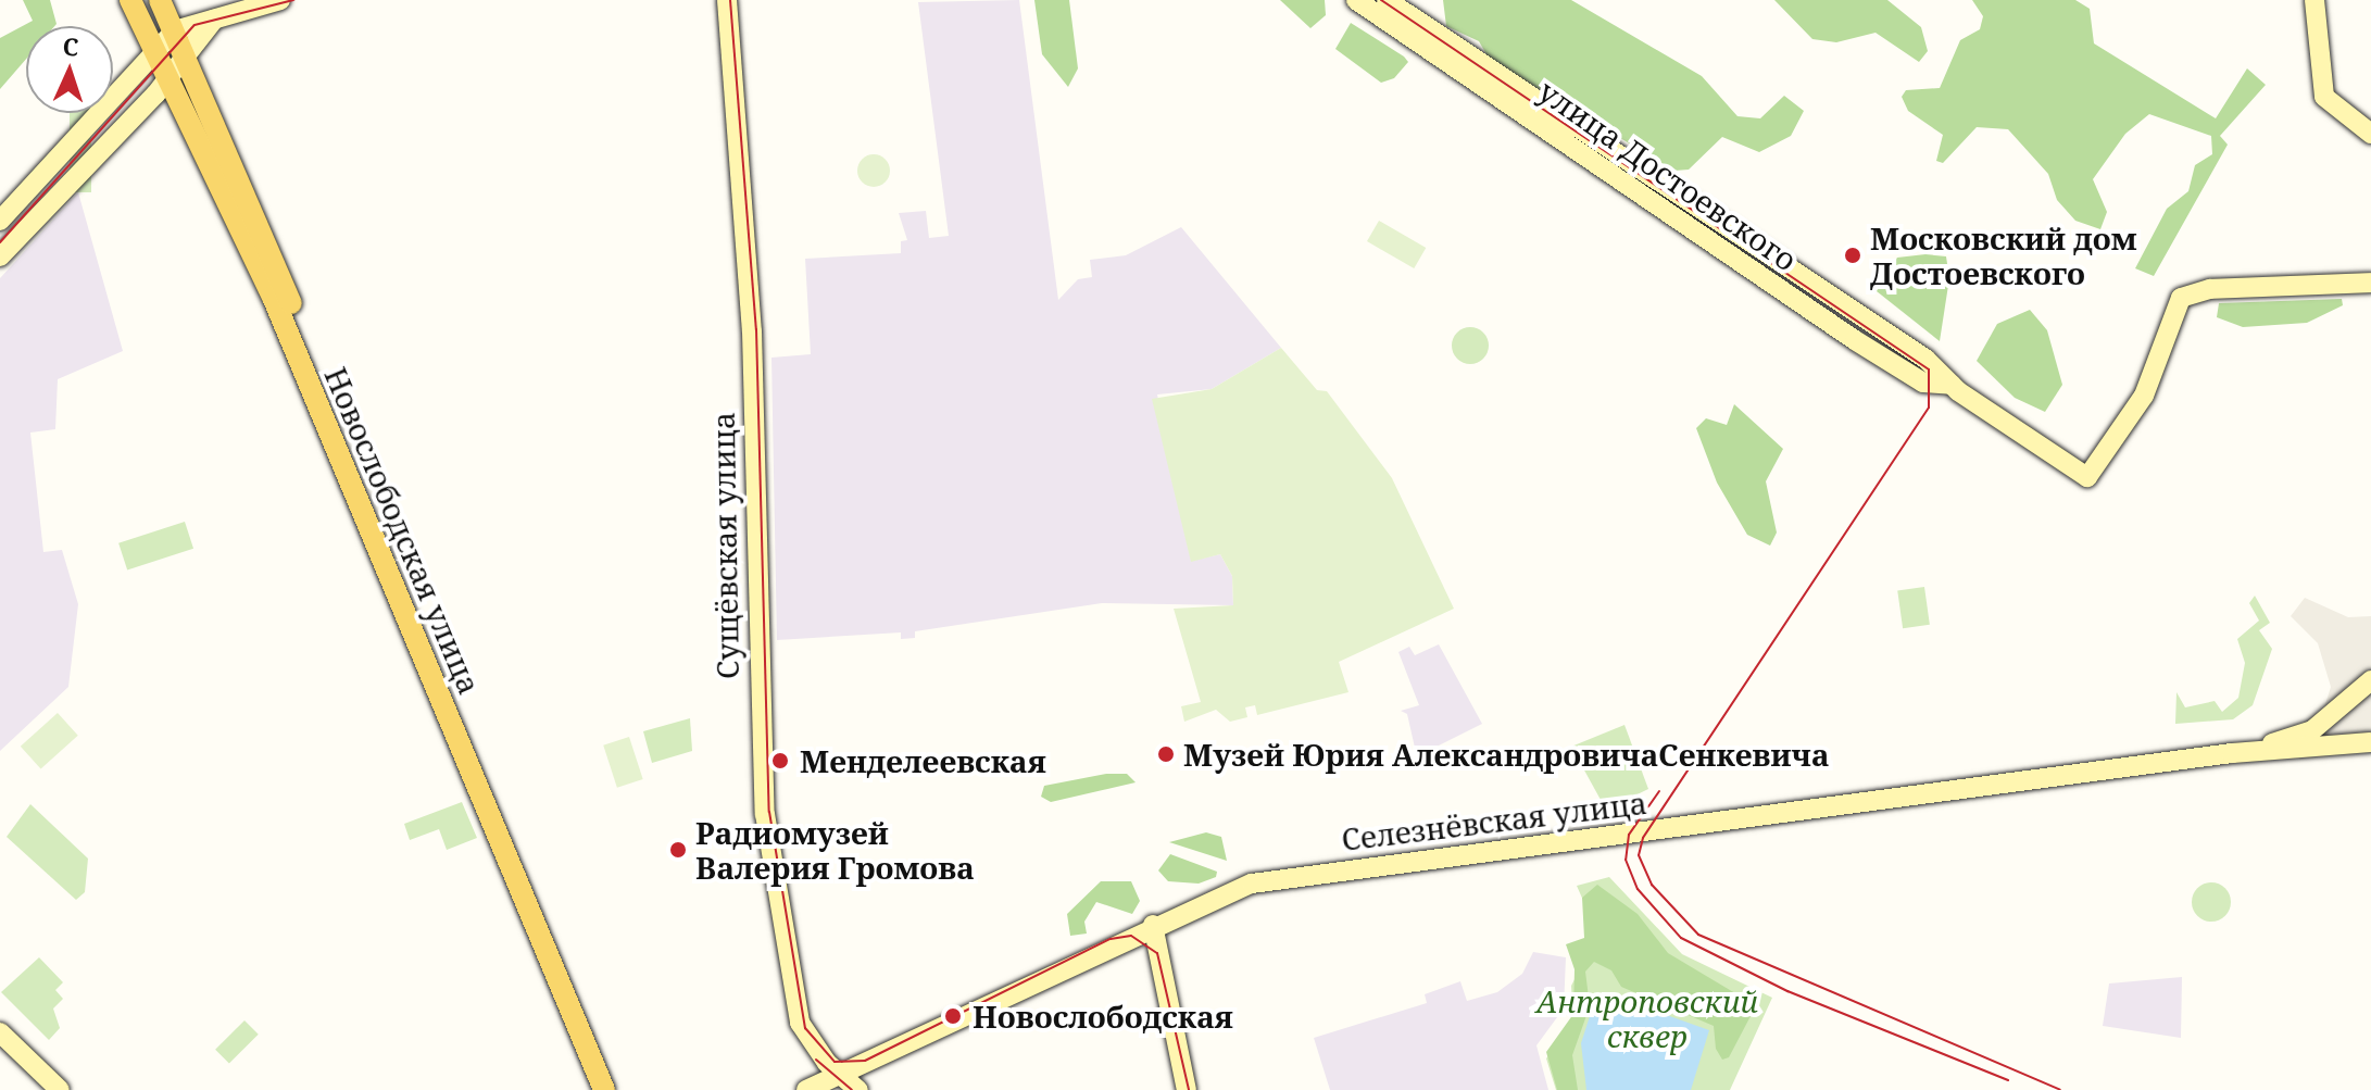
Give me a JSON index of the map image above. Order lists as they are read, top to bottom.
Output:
{
  "streets": {
    "main road": ["Новослободская улица"],
    "street": ["улица Достоевского", "Сущёвская улица", "Селезнёвская улица"]
  },
  "crossings": [
    ["Сущёвская улица", "Селезнёвская улица"]
  ],
  "parks": ["Антроповский сквер"],
  "places": [
    "Московский дом Достоевского",
    "Музей Юрия АлександровичаСенкевича",
    "Менделеевская",
    "Радиомузей Валерия Громова",
    "Новослободская"
  ],
  "north": "top"
}
